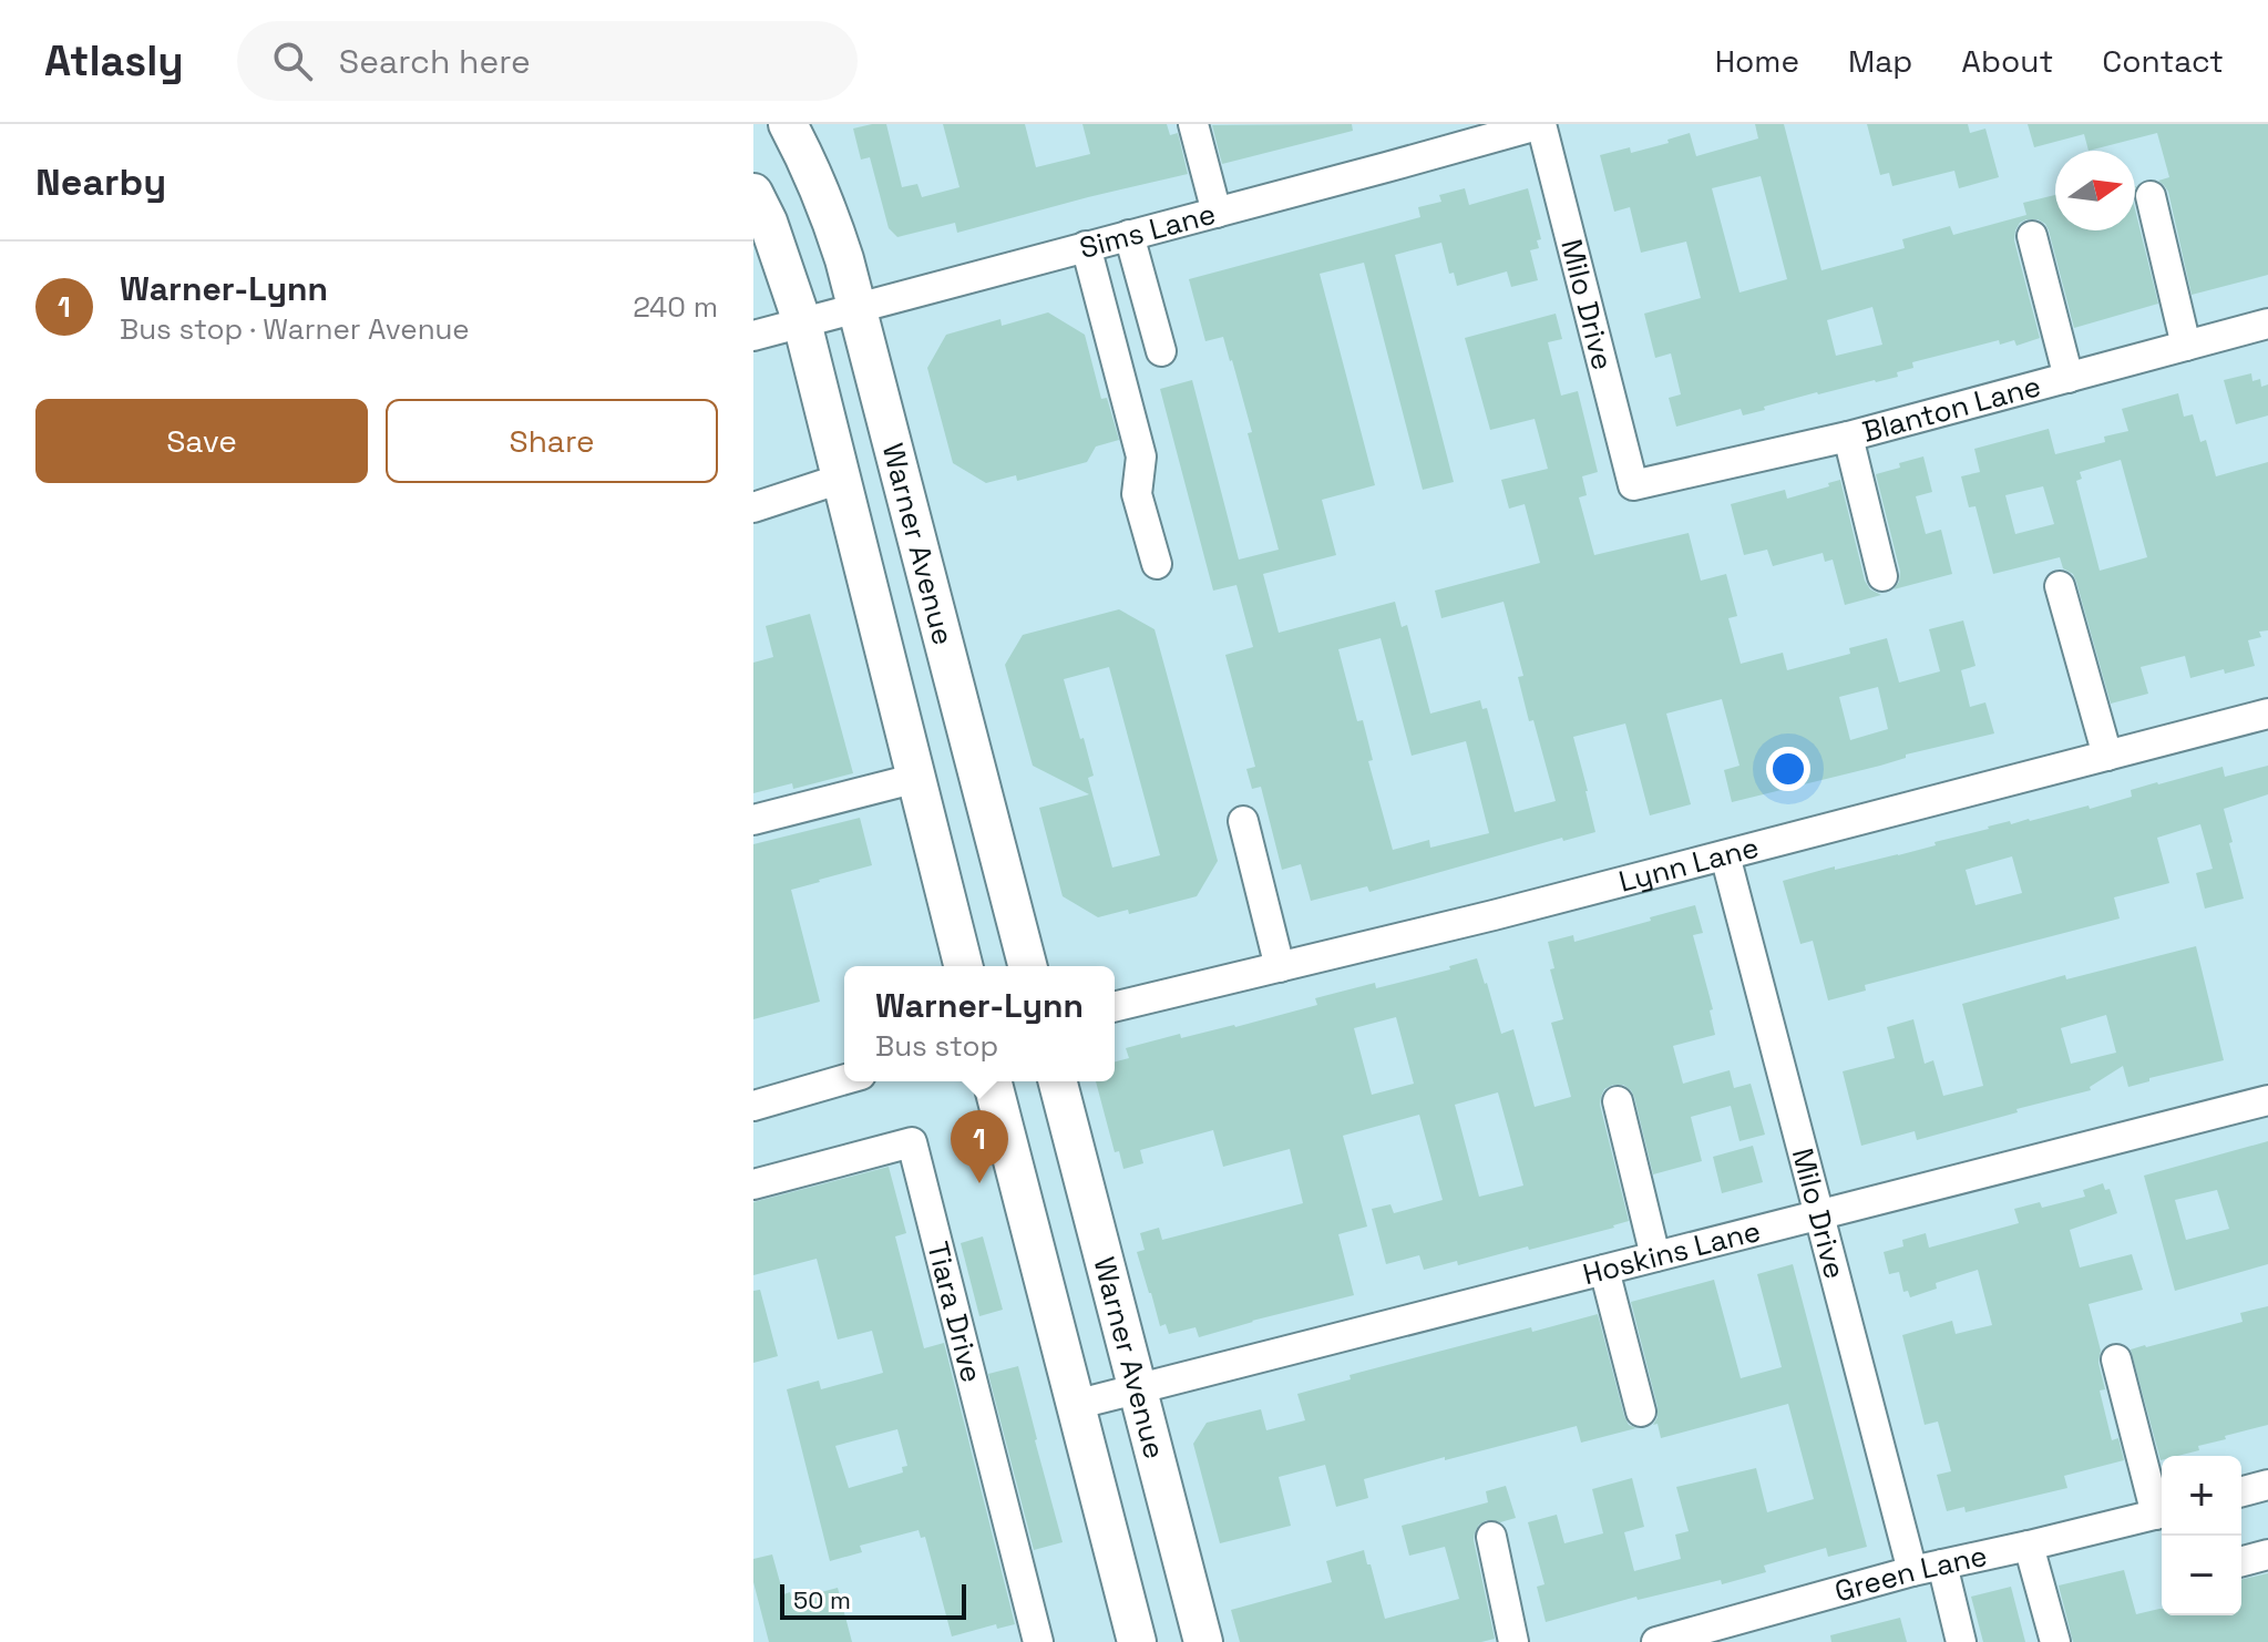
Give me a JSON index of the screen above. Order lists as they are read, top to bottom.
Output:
{
  "streets": {
    "main road": ["Warner Avenue"],
    "street": [
      "Sims Lane",
      "Milo Drive",
      "Blanton Lane",
      "Lynn Lane",
      "Hoskins Lane",
      "Tiara Drive",
      "Green Lane"
    ]
  },
  "crossings": [
    ["Sims Lane", "Milo Drive"],
    ["Sims Lane", "Warner Avenue"],
    ["Milo Drive", "Blanton Lane"],
    ["Milo Drive", "Lynn Lane"],
    ["Milo Drive", "Hoskins Lane"],
    ["Milo Drive", "Green Lane"],
    ["Warner Avenue", "Hoskins Lane"]
  ],
  "scale_bar": "50 m",
  "north": "right",
  "page": {
    "header": "Atlasly",
    "search": "Search here",
    "nav": [
      "Home",
      "Map",
      "About",
      "Contact"
    ],
    "heading": "Nearby",
    "list": [
      {
        "mark": "1",
        "name": "Warner-Lynn",
        "note": "Bus stop · Warner Avenue",
        "value": "240 m"
      }
    ],
    "buttons": ["Save", "Share"],
    "popup": ["Warner-Lynn", "Bus stop"],
    "pins": "1",
    "map_buttons": ["+", "−"],
    "scale": "50 m"
  }
}
